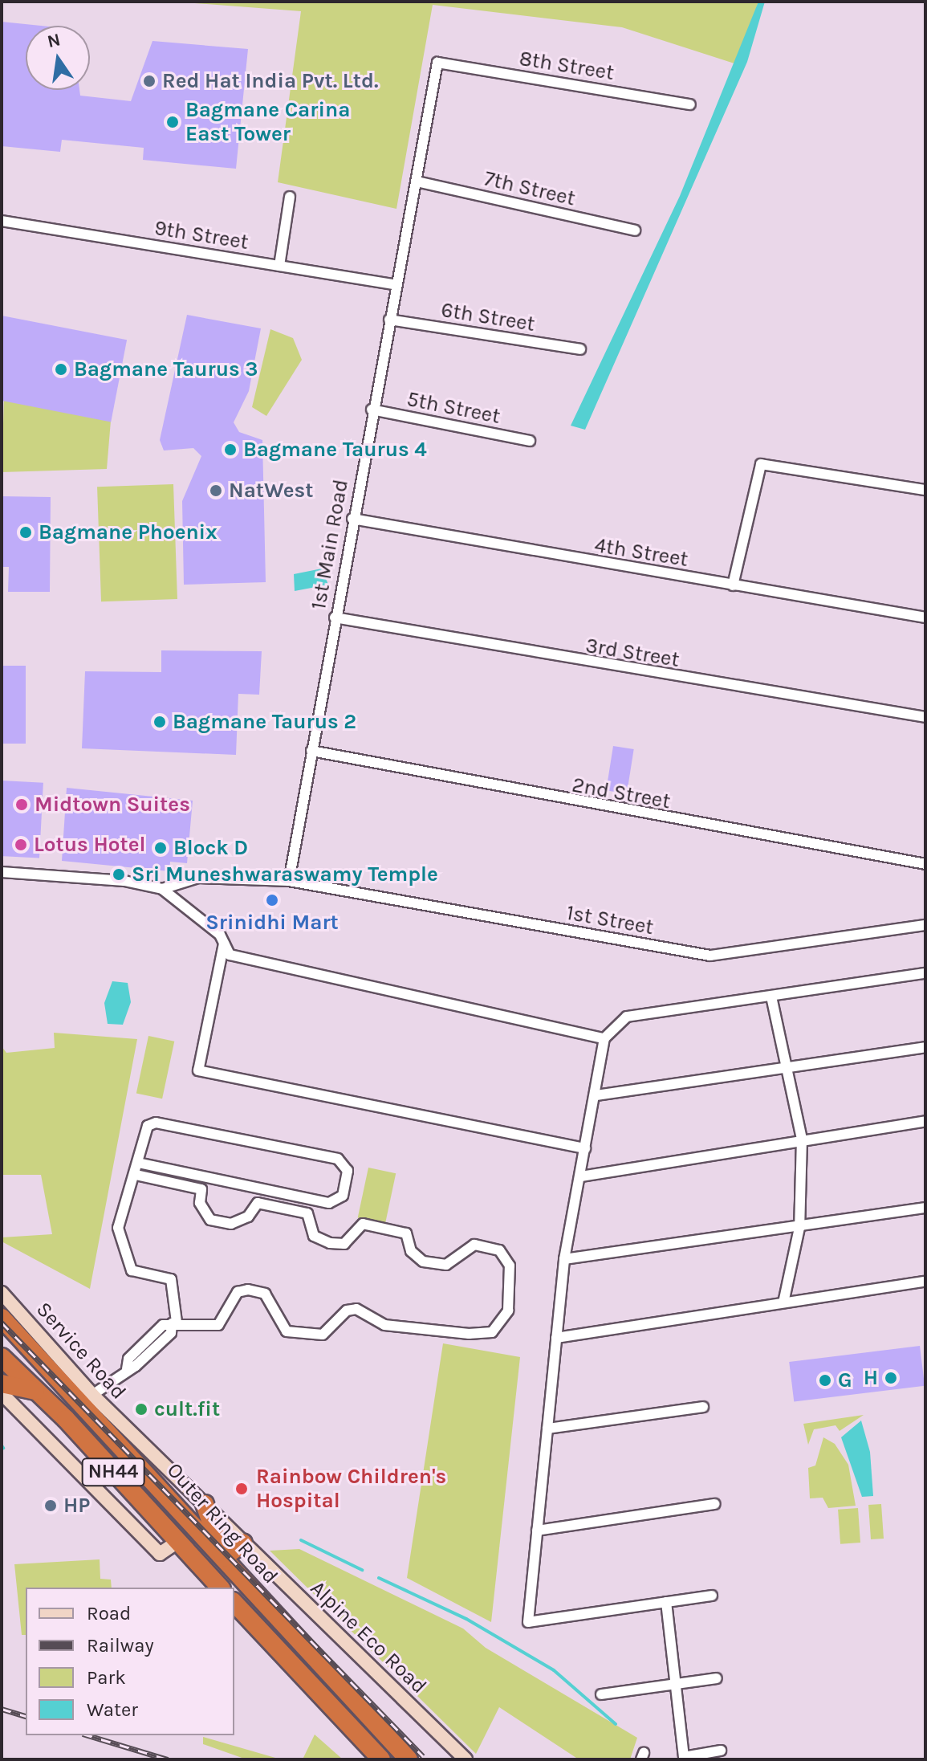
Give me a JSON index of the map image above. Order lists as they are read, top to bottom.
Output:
{
  "streets": {
    "highway": ["NH44", "Outer Ring Road"],
    "street": [
      "8th Street",
      "7th Street",
      "9th Street",
      "6th Street",
      "5th Street",
      "1st Main Road",
      "4th Street",
      "3rd Street",
      "2nd Street",
      "1st Street",
      "Service Road",
      "Alpine Eco Road"
    ]
  },
  "crossings": [
    ["8th Street", "1st Main Road"],
    ["7th Street", "1st Main Road"],
    ["9th Street", "1st Main Road"],
    ["6th Street", "1st Main Road"],
    ["5th Street", "1st Main Road"],
    ["1st Main Road", "4th Street"],
    ["1st Main Road", "3rd Street"],
    ["1st Main Road", "2nd Street"],
    ["1st Main Road", "1st Street"],
    ["Service Road", "Alpine Eco Road"]
  ],
  "places": [
    "Red Hat India Pvt. Ltd.",
    "Bagmane Carina East Tower",
    "Bagmane Taurus 3",
    "Bagmane Taurus 4",
    "NatWest",
    "Bagmane Phoenix",
    "Bagmane Taurus 2",
    "Midtown Suites",
    "Lotus Hotel",
    "Block D",
    "Sri Muneshwaraswamy Temple",
    "Srinidhi Mart",
    "H",
    "G",
    "cult.fit",
    "Rainbow Children's Hospital",
    "HP"
  ],
  "legend": [
    "Road",
    "Railway",
    "Park",
    "Water"
  ],
  "north": "top"
}
